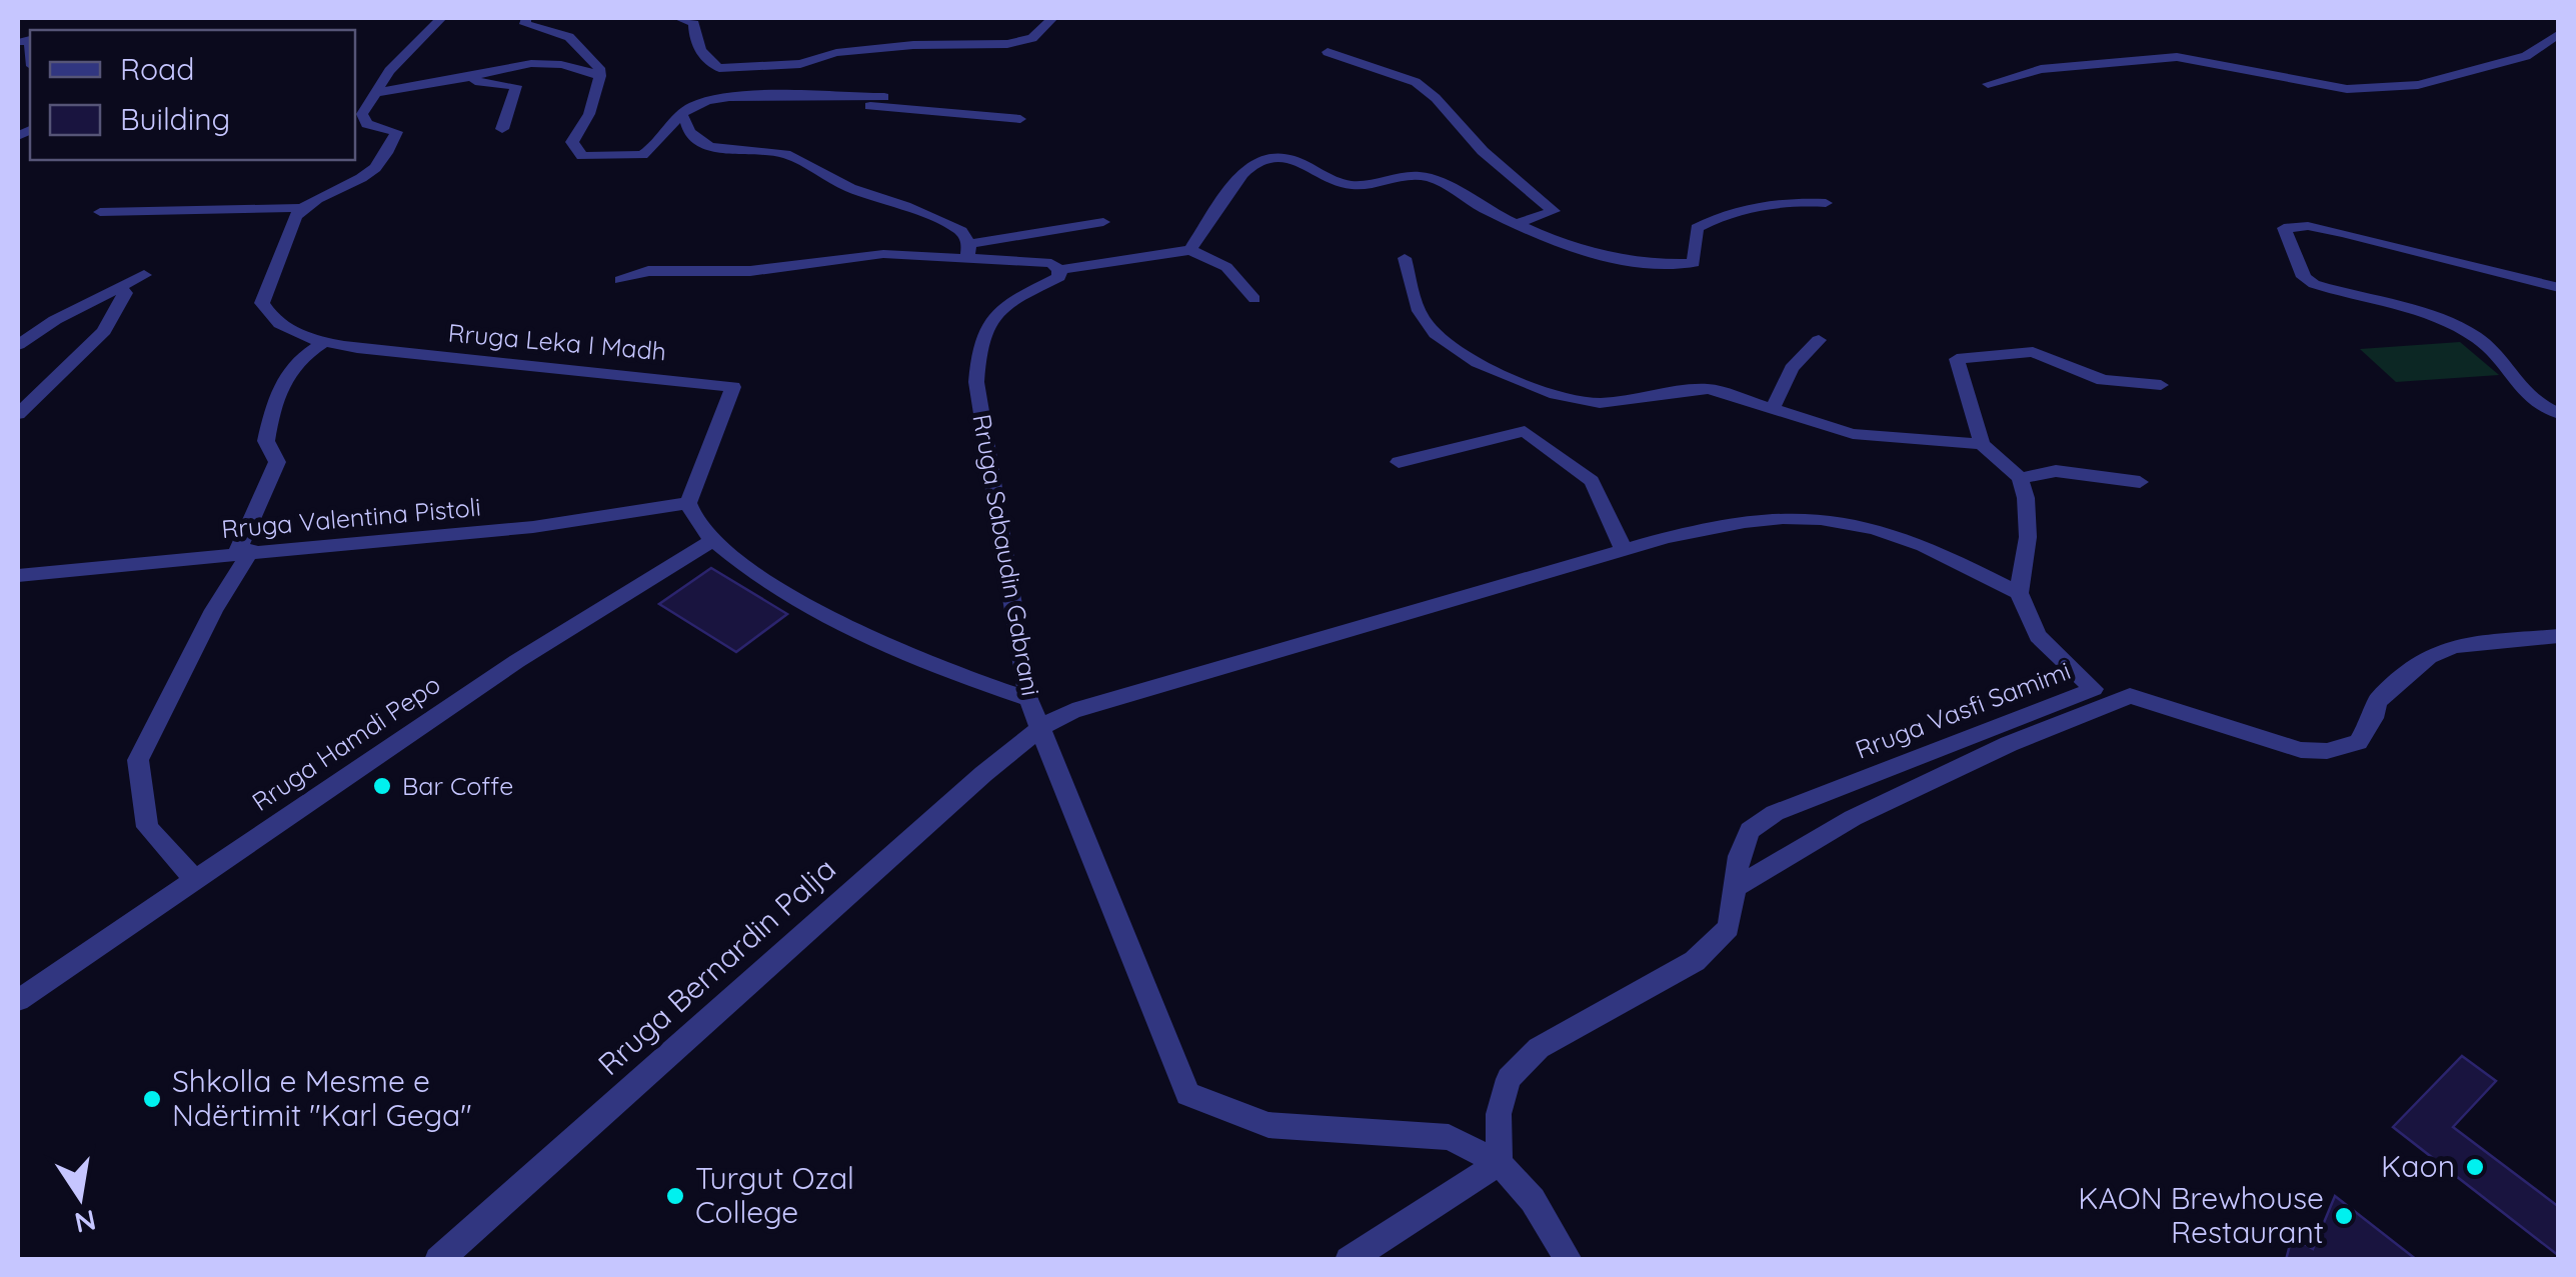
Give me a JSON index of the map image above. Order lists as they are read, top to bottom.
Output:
{
  "streets": {
    "street": [
      "Rruga Leka I Madh",
      "Rruga Valentina Pistoli",
      "Rruga Sabaudin Gabrani",
      "Rruga Vasfi Samimi",
      "Rruga Hamdi Pepo",
      "Rruga Bernardin Palja"
    ]
  },
  "crossings": [
    ["Rruga Leka I Madh", "Rruga Valentina Pistoli"],
    ["Rruga Sabaudin Gabrani", "Rruga Bernardin Palja"],
    ["Rruga Vasfi Samimi", "Rruga Bernardin Palja"]
  ],
  "places": [
    "Bar Coffe",
    "Shkolla e Mesme e Ndërtimit \"Karl Gega\"",
    "Kaon",
    "Turgut Ozal College",
    "KAON Brewhouse Restaurant"
  ],
  "legend": ["Road", "Building"],
  "north": "bottom"
}
